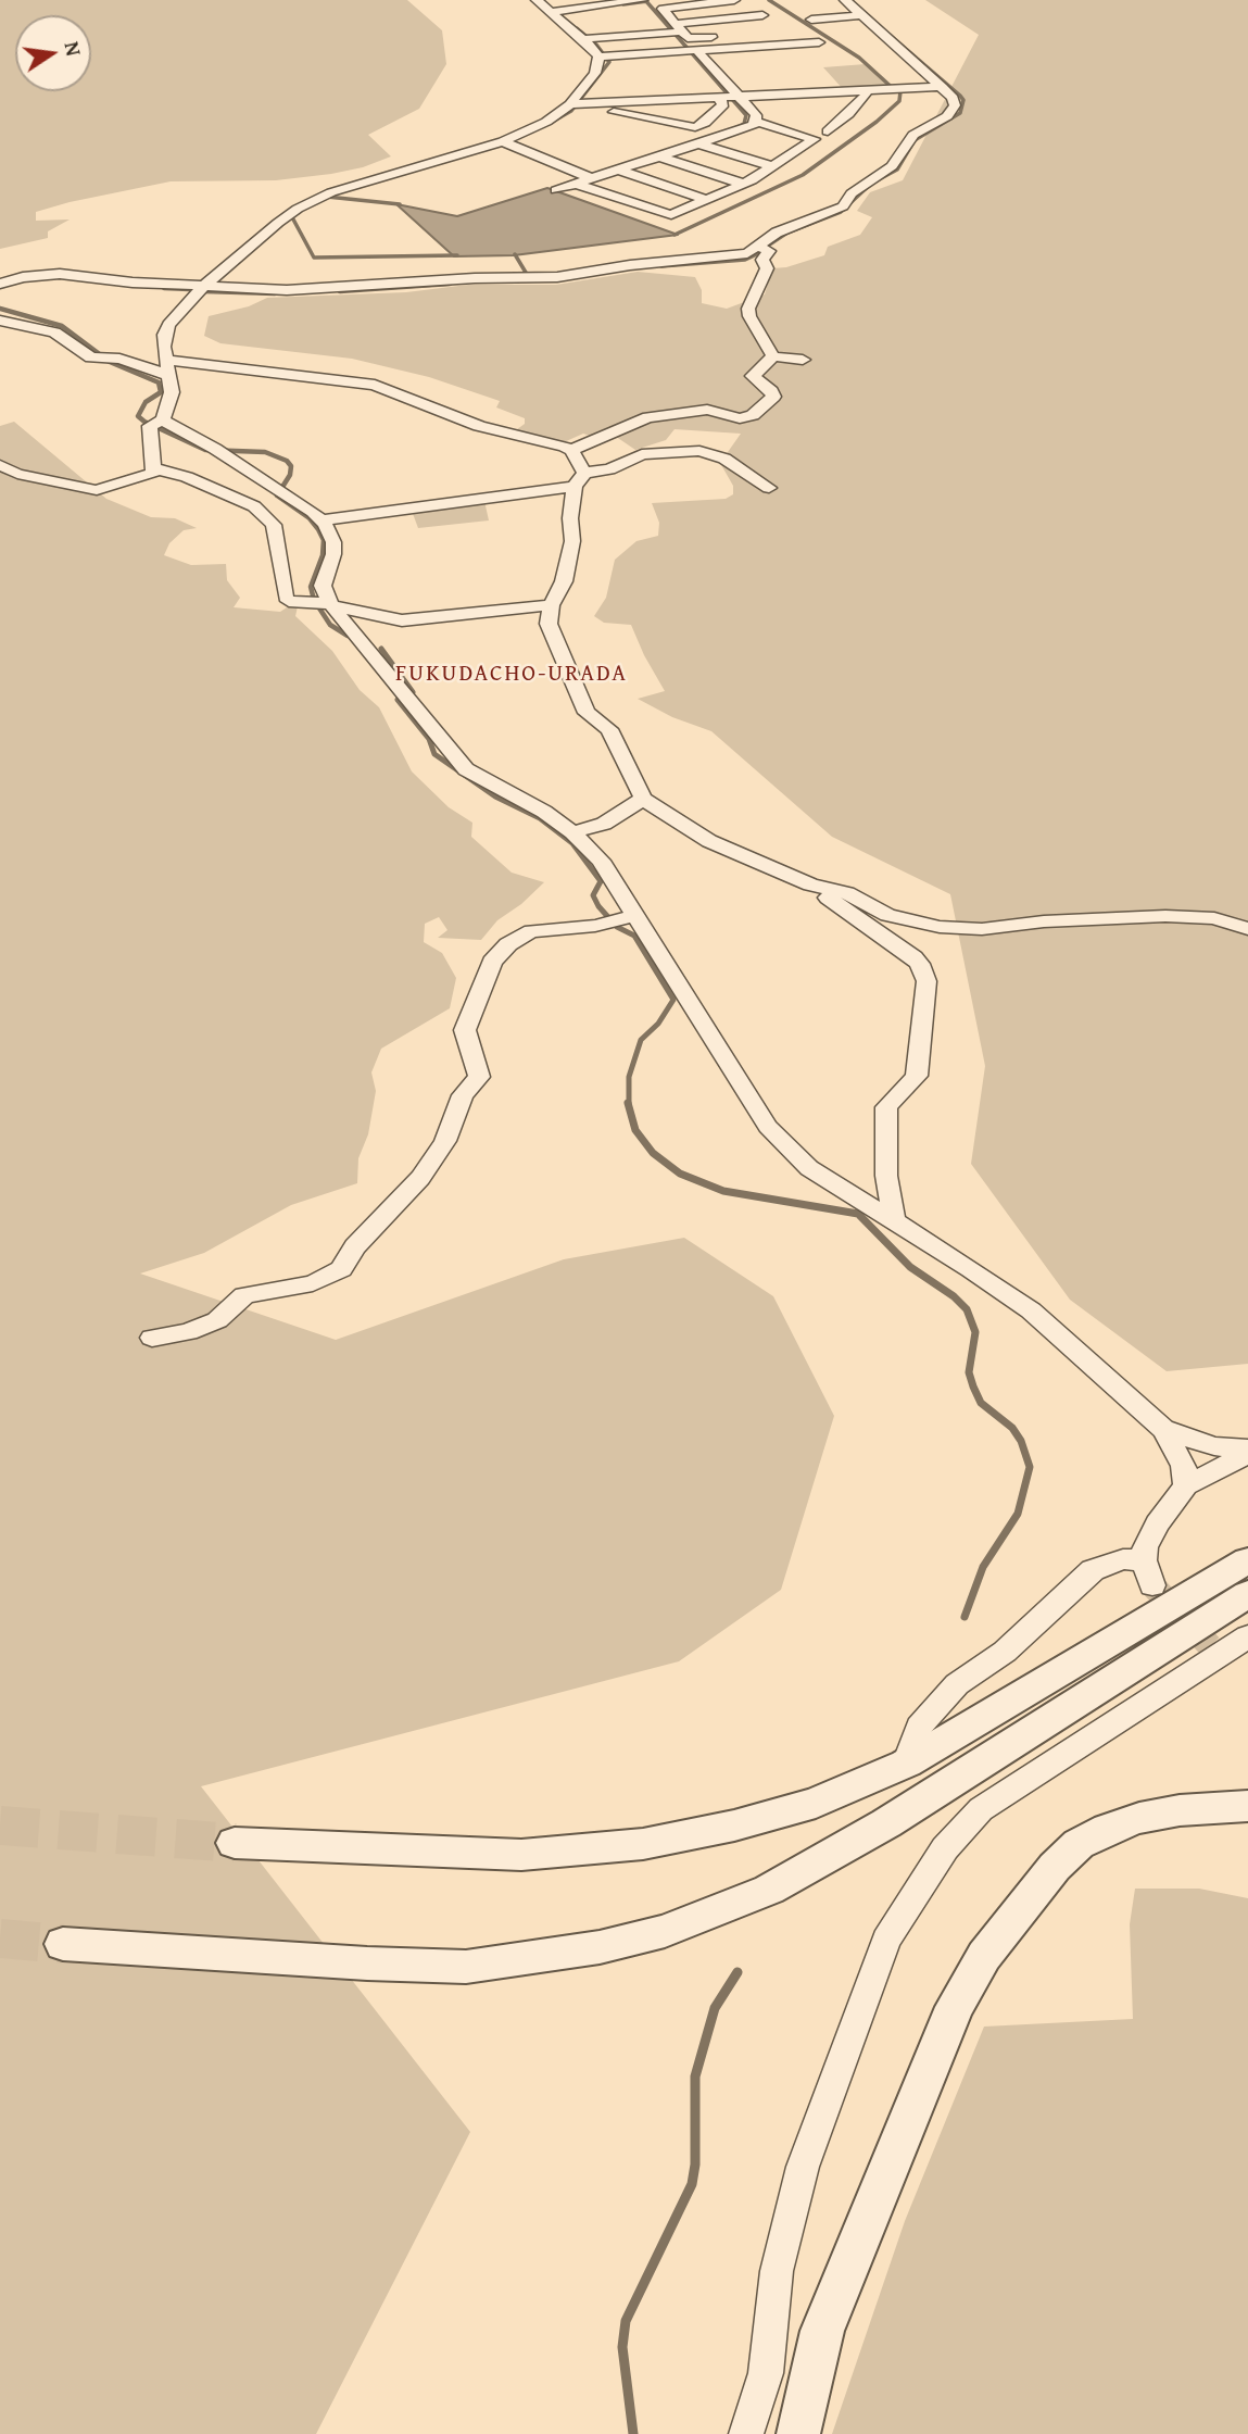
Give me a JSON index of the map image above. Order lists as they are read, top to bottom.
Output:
{
  "districts": ["FUKUDACHO-URADA"],
  "north": "right"
}
